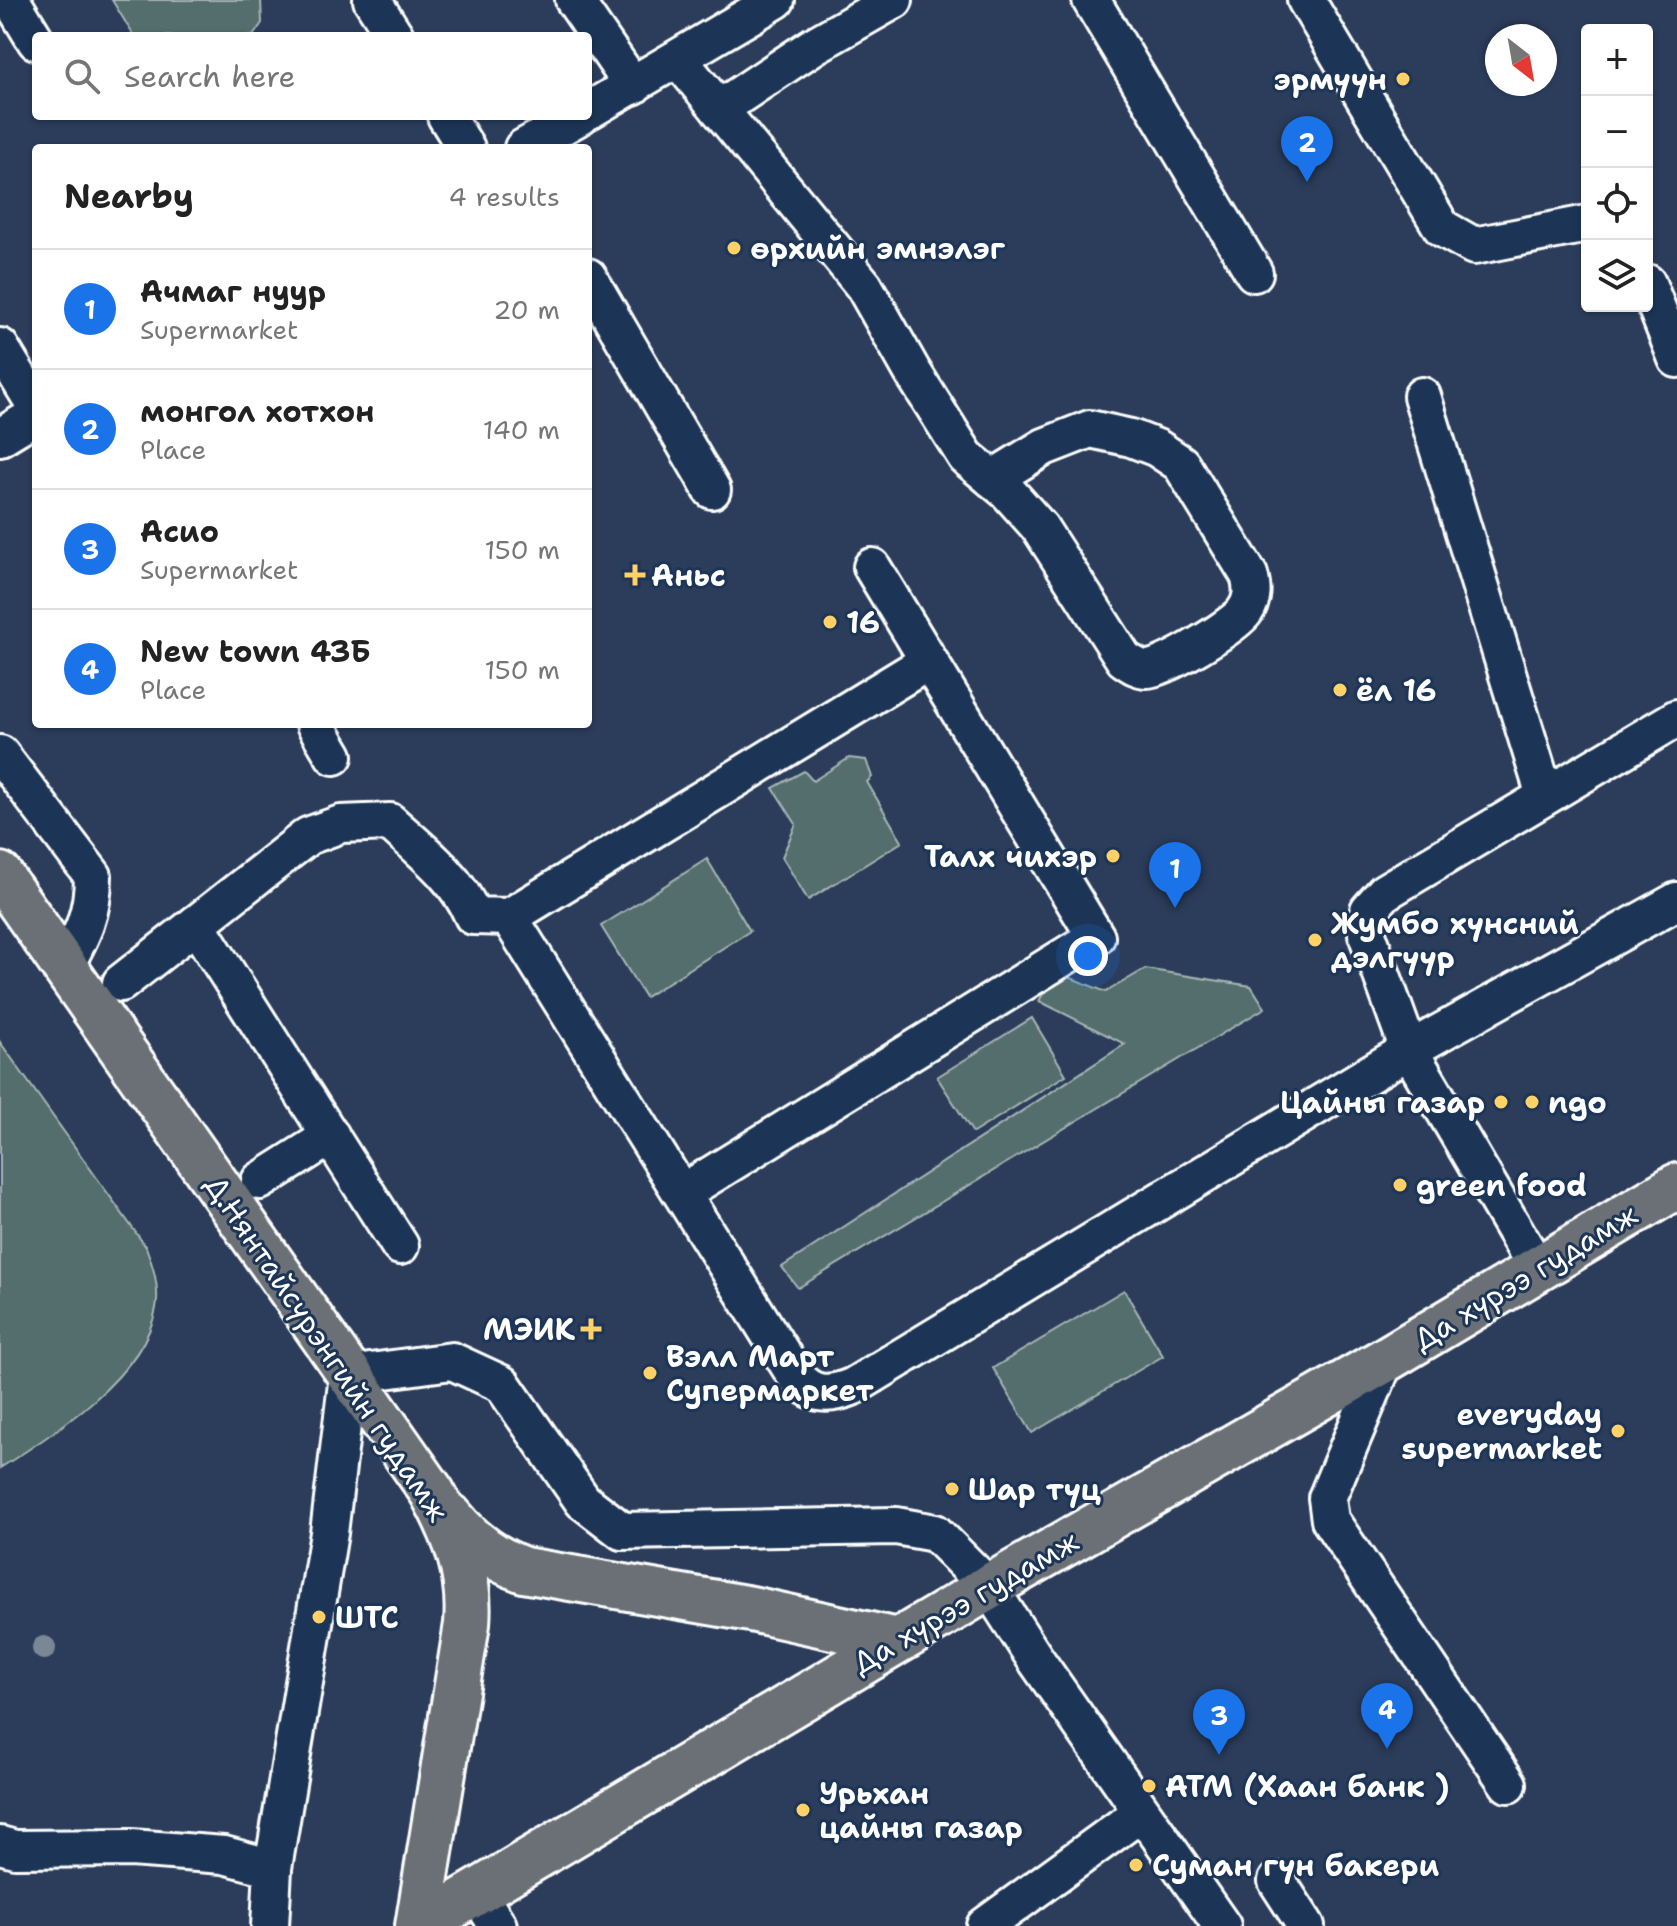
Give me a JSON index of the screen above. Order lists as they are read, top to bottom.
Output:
{
  "streets": {
    "main road": ["Да хүрээ гудамж", "Д.Нянтайсүрэнгийн гудамж"]
  },
  "crossings": [
    ["Да хүрээ гудамж", "Д.Нянтайсүрэнгийн гудамж"]
  ],
  "places": {
    "other": [
      "эрмүүн",
      "өрхийн эмнэлэг",
      "16",
      "ёл 16",
      "Талх чихэр",
      "Жумбо хүнсний дэлгүүр",
      "Цайны газар",
      "ngo",
      "green food",
      "Вэлл Март Супермаркет",
      "everyday supermarket",
      "Шар түц",
      "ШТС",
      "АТМ (Хаан банк )",
      "Урьхан цайны газар",
      "Суман гүн бакери"
    ],
    "health": ["Аньс", "МЭИК"]
  },
  "north": "bottom right",
  "page": {
    "map_buttons": ["+", "−"],
    "search": "Search here",
    "pins": [
      "2",
      "1",
      "4",
      "3"
    ],
    "heading": ["Nearby", "4 results"],
    "list": [
      {
        "mark": "1",
        "name": "Ачмаг нуур",
        "note": "Supermarket",
        "value": "20 m"
      },
      {
        "mark": "2",
        "name": "монгол хотхон",
        "note": "Place",
        "value": "140 m"
      },
      {
        "mark": "3",
        "name": "Асио",
        "note": "Supermarket",
        "value": "150 m"
      },
      {
        "mark": "4",
        "name": "New town 43Б",
        "note": "Place",
        "value": "150 m"
      }
    ]
  }
}
